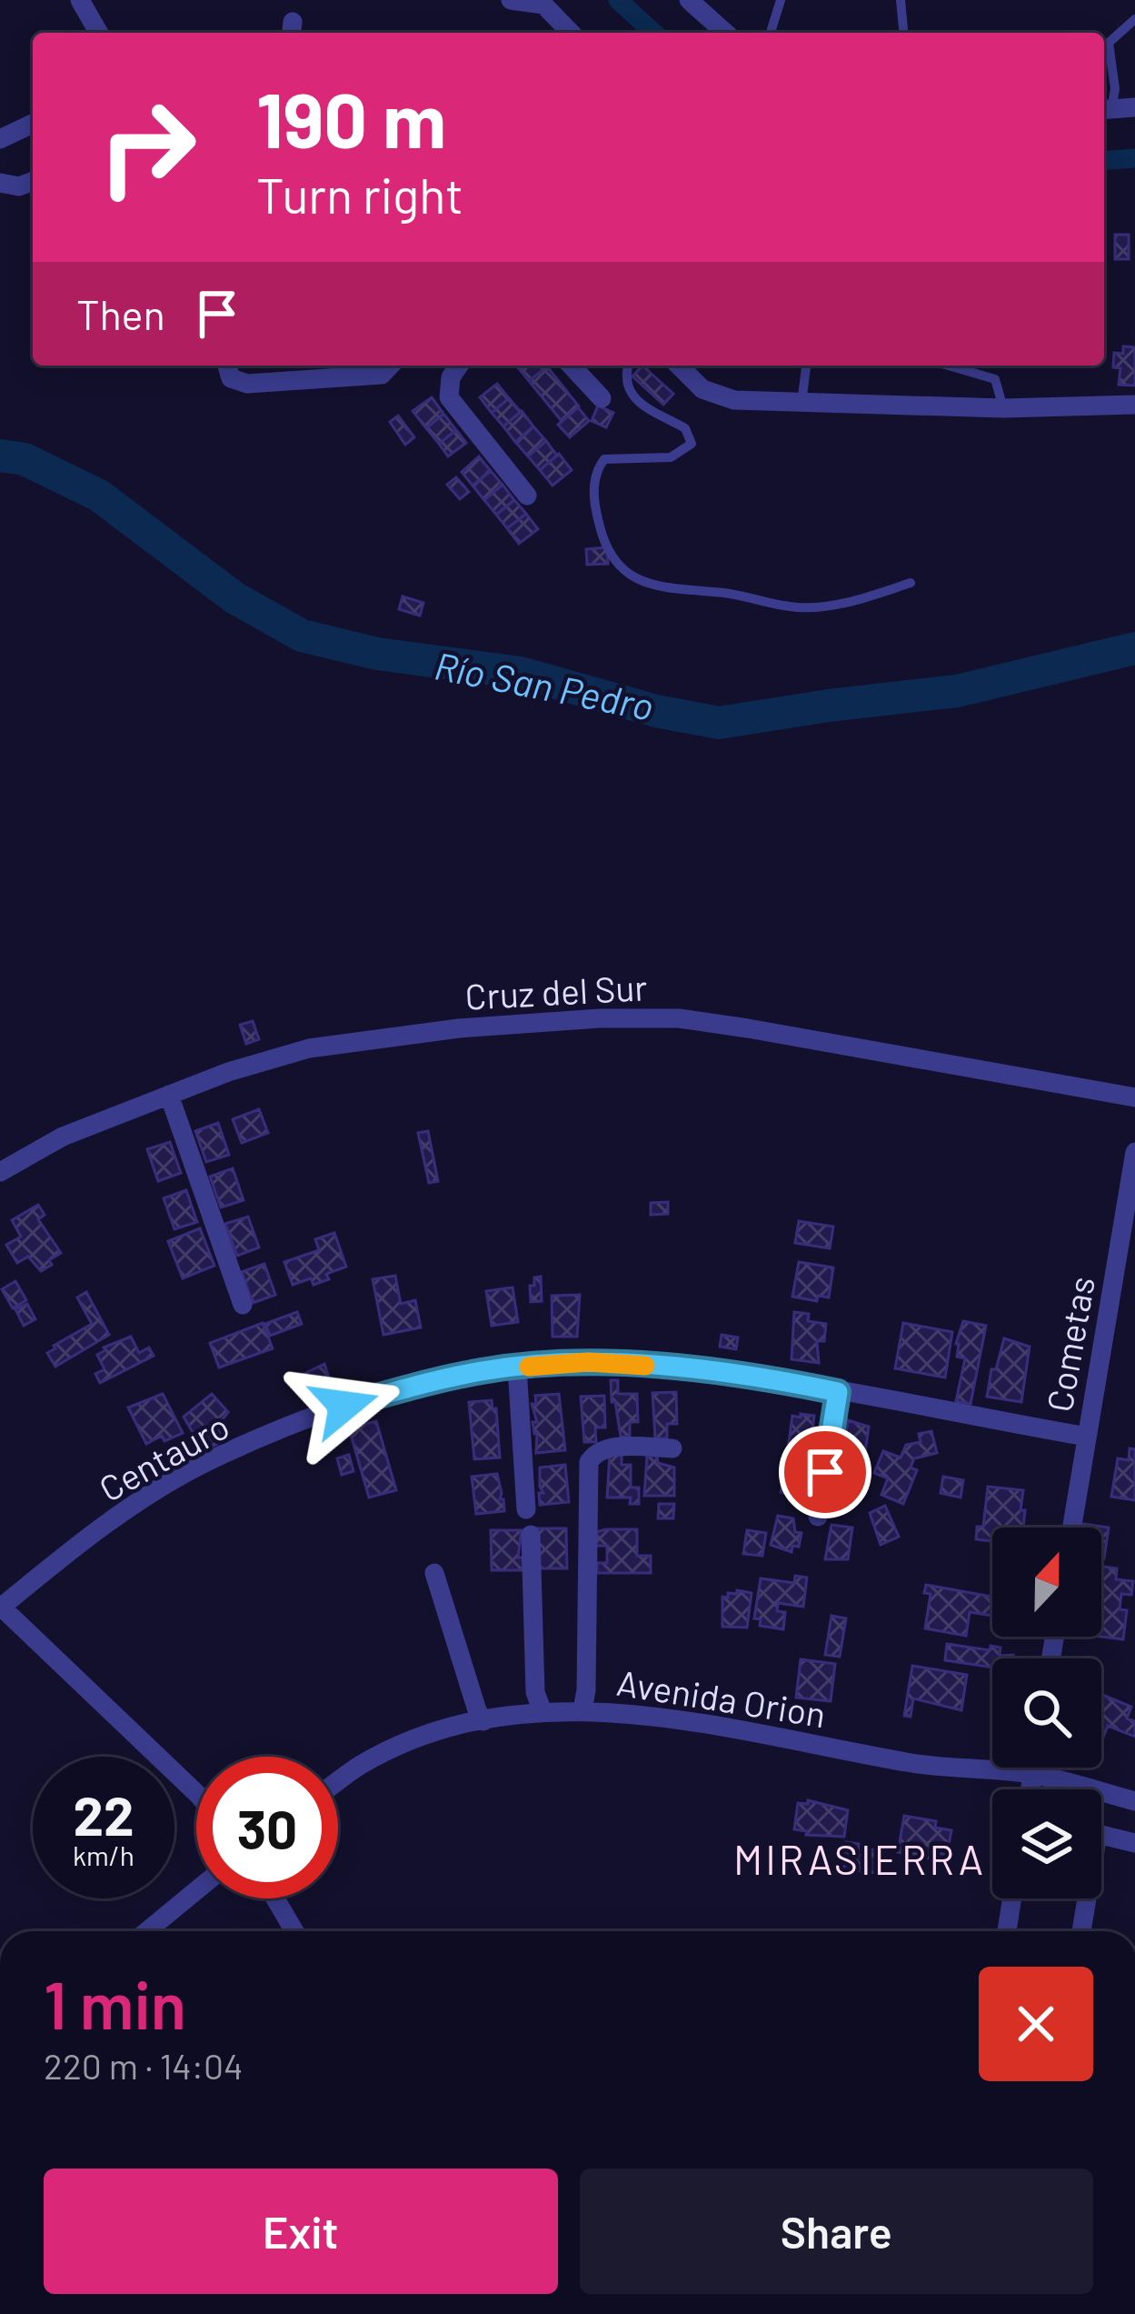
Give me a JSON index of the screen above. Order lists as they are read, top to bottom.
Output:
{
  "streets": {
    "street": [
      "Cruz del Sur",
      "Cometas",
      "Centauro",
      "Avenida Orion"
    ]
  },
  "crossings": [
    ["Cometas", "Centauro"]
  ],
  "districts": ["MIRASIERRA"],
  "water": ["Río San Pedro"],
  "north": "top",
  "page": {
    "turn": ["190 m", "Turn right"],
    "then": "Then",
    "speed": "22 km/h",
    "limit": "30",
    "heading": ["1 min", "220 m · 14:04"],
    "buttons": ["Exit", "Share"]
  }
}
